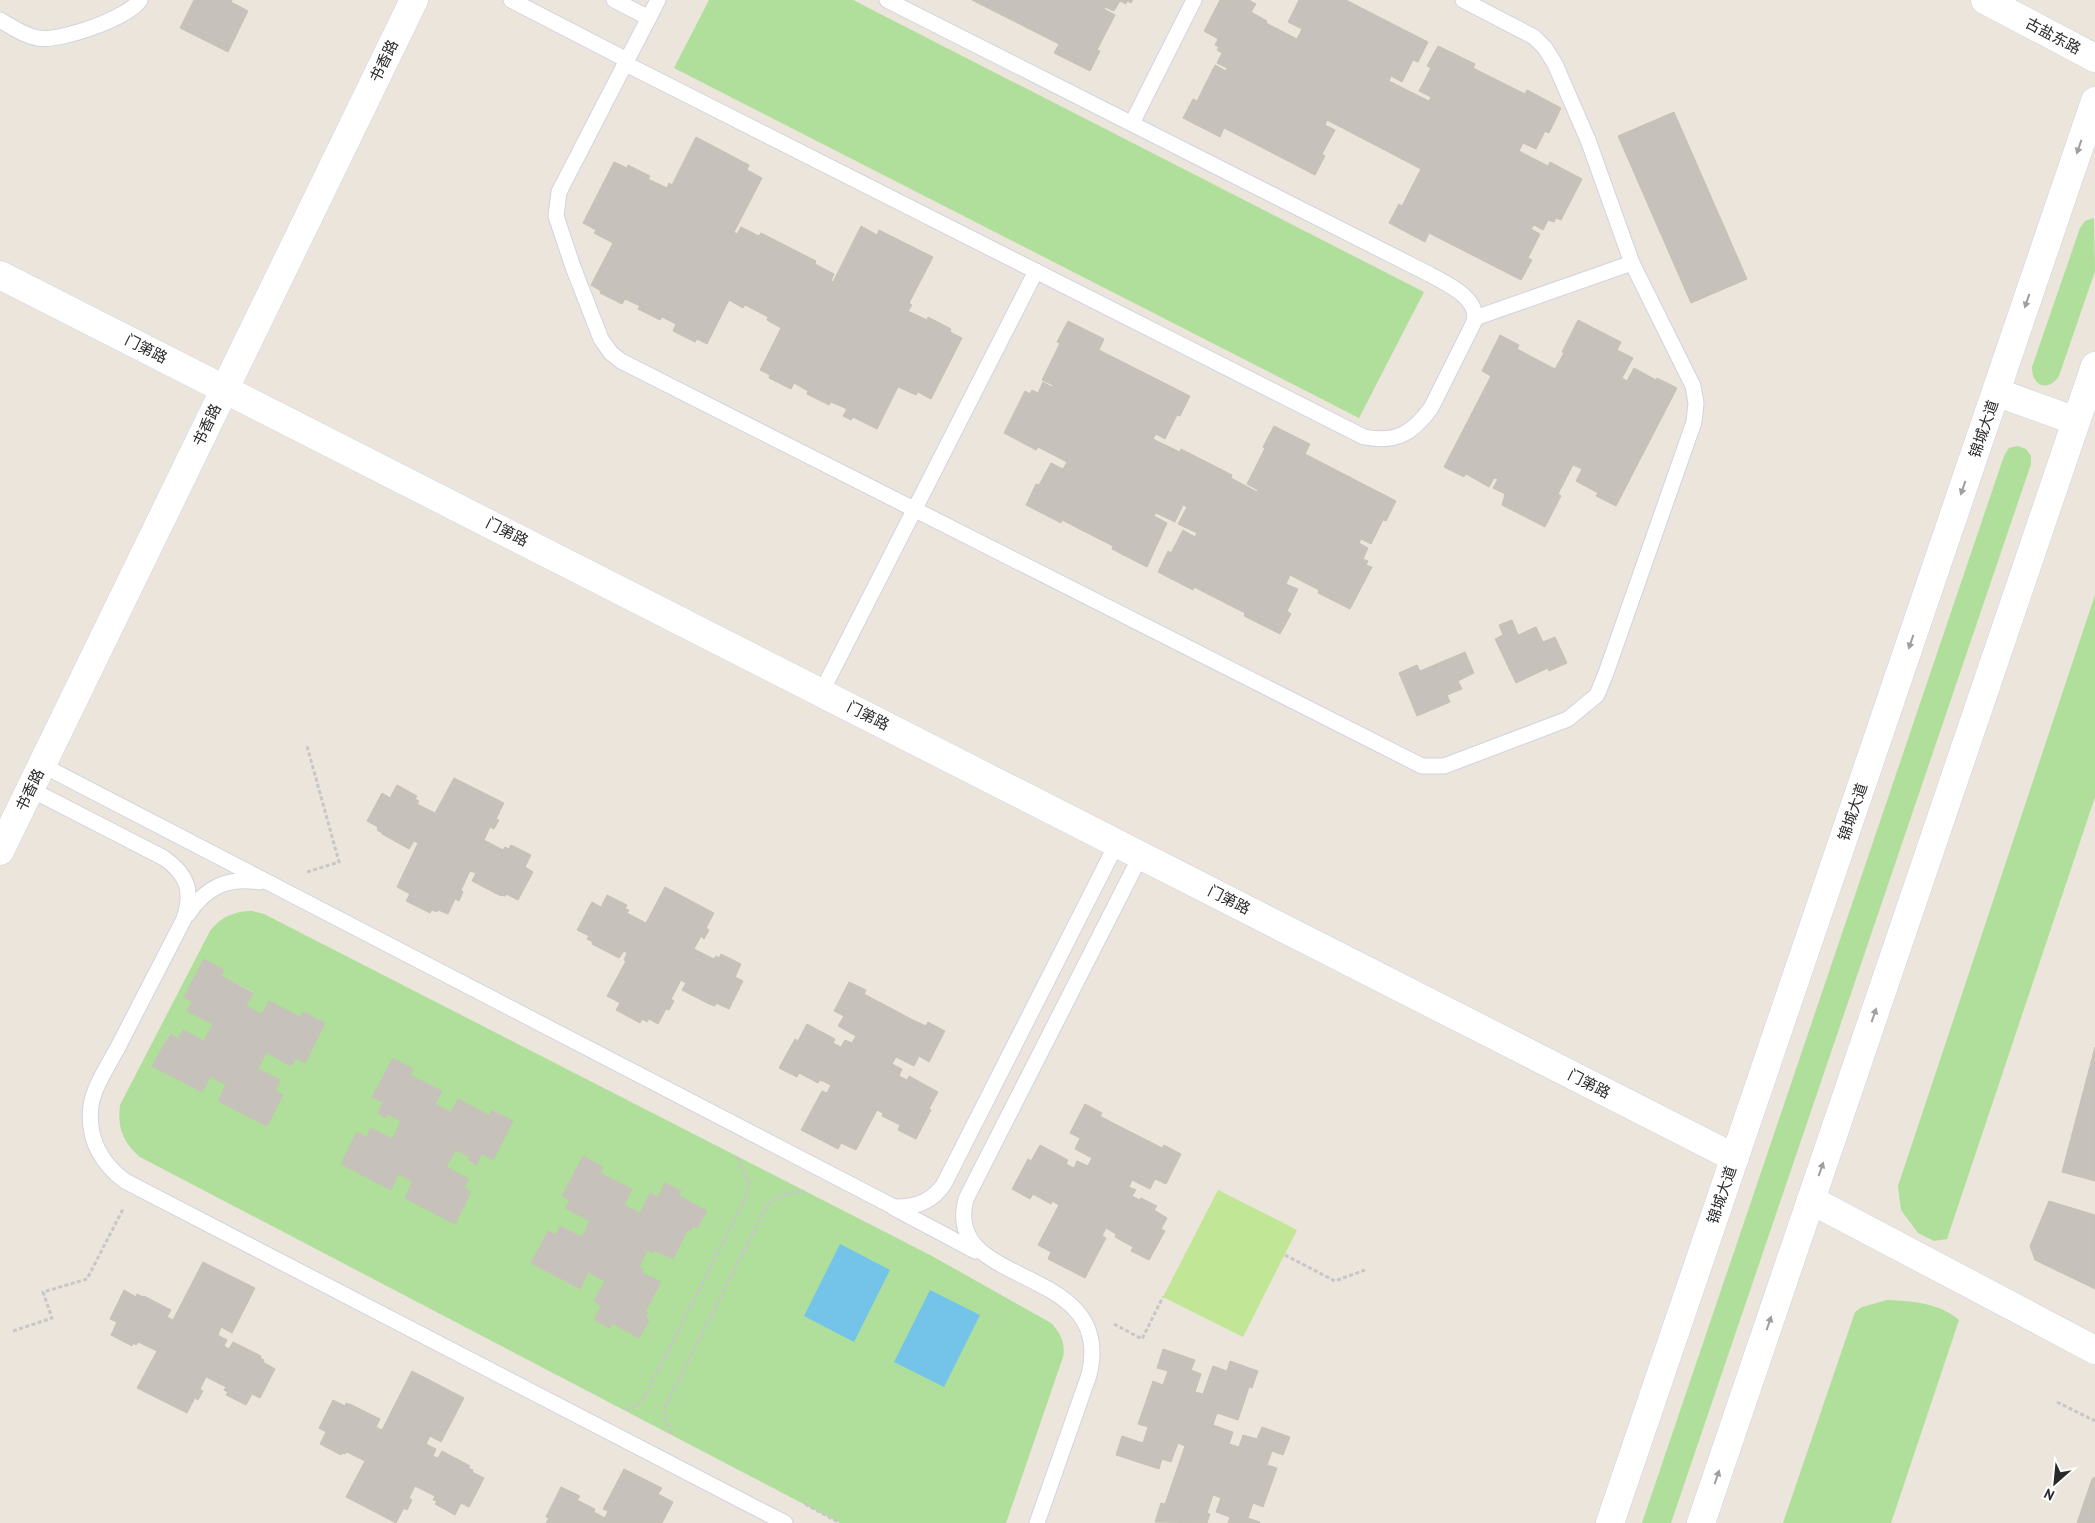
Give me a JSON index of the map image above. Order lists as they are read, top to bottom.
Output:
{
  "streets": {
    "street": [
      "古盐东路",
      "书香路",
      "门第路",
      "锦城大道"
    ]
  },
  "crossings": [
    ["书香路", "门第路"],
    ["门第路", "锦城大道"]
  ],
  "north": "bottom left"
}
